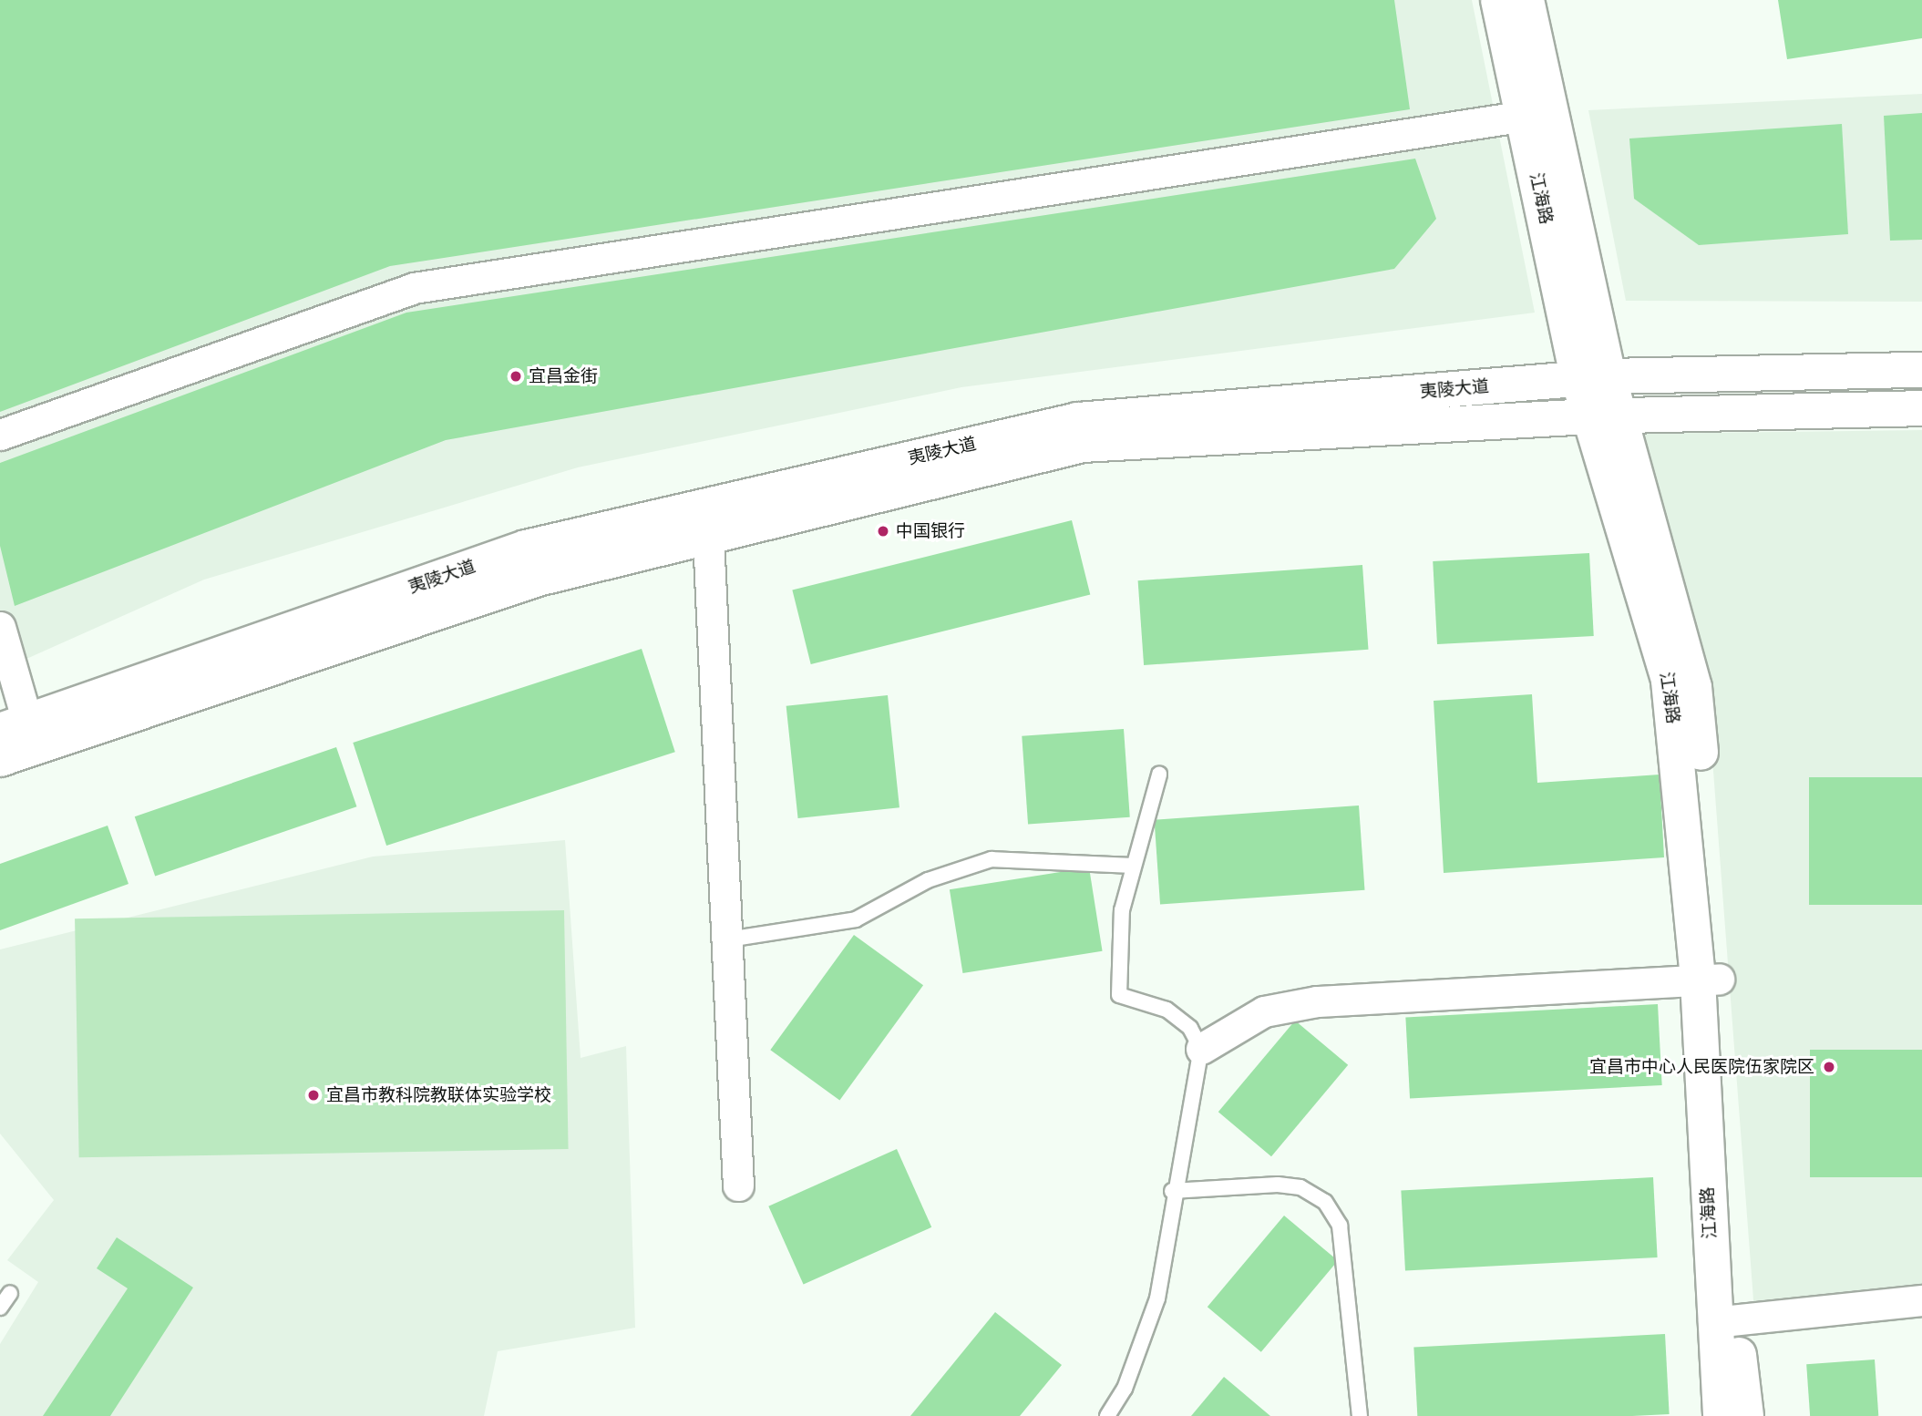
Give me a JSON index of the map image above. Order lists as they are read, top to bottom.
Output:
{
  "streets": {
    "main road": ["江海路", "夷陵大道"]
  },
  "crossings": [
    ["江海路", "夷陵大道"]
  ],
  "places": [
    "宜昌金街",
    "中国银行",
    "宜昌市中心人民医院伍家院区",
    "宜昌市教科院教联体实验学校"
  ]
}
